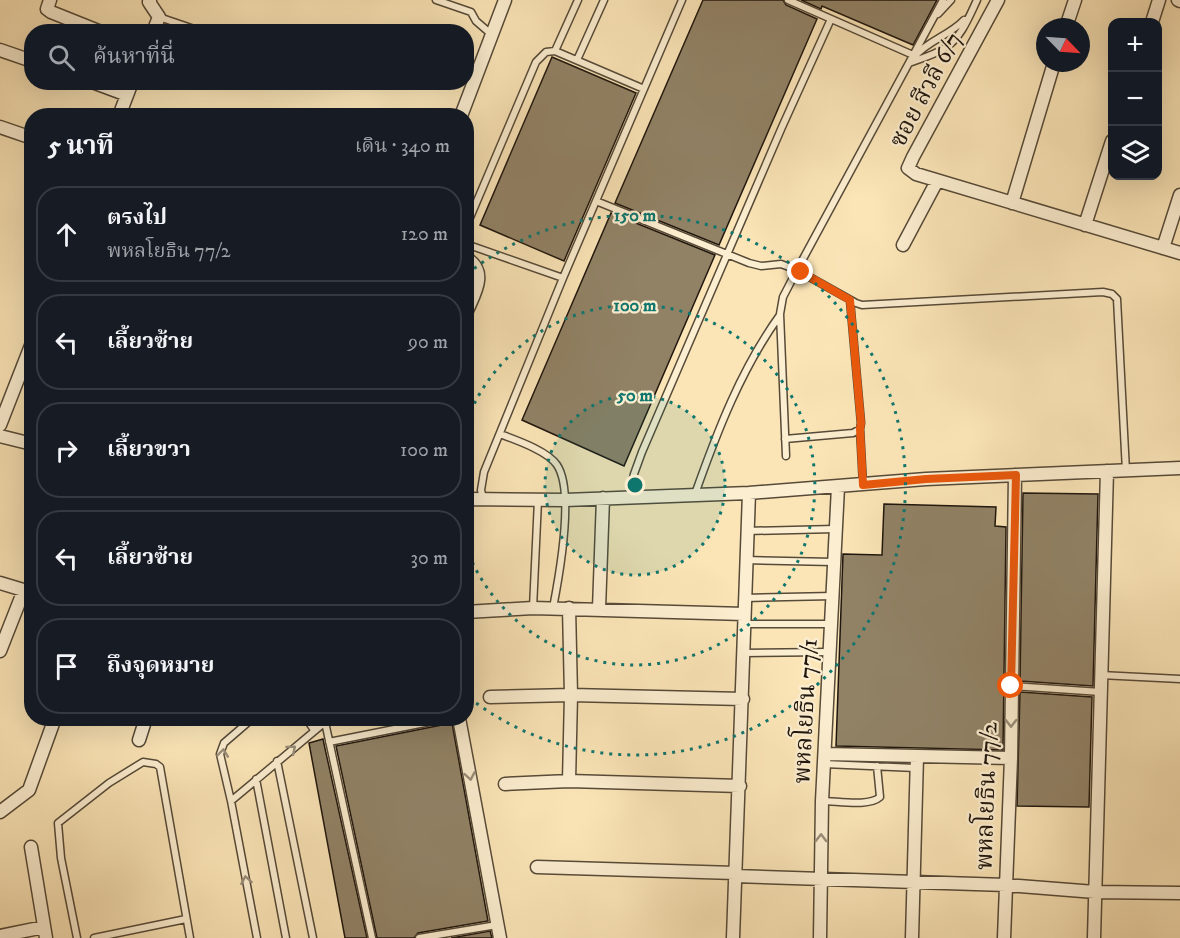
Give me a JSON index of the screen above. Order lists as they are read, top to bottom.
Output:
{
  "streets": {
    "street": ["ซอย สีวลี 6/7", "พหลโยธิน 77/1", "พหลโยธิน 77/2"]
  },
  "north": "bottom right",
  "page": {
    "map_buttons": ["+", "−"],
    "search": "ค้นหาที่นี่",
    "heading": ["5 นาที", "เดิน · 340 m"],
    "list": [
      ["ตรงไป", "พหลโยธิน 77/2", "120 m"],
      ["เลี้ยวซ้าย", "90 m"],
      ["เลี้ยวขวา", "100 m"],
      ["เลี้ยวซ้าย", "30 m"],
      "ถึงจุดหมาย"
    ]
  },
  "rings": ["150 m", "100 m", "50 m"]
}
